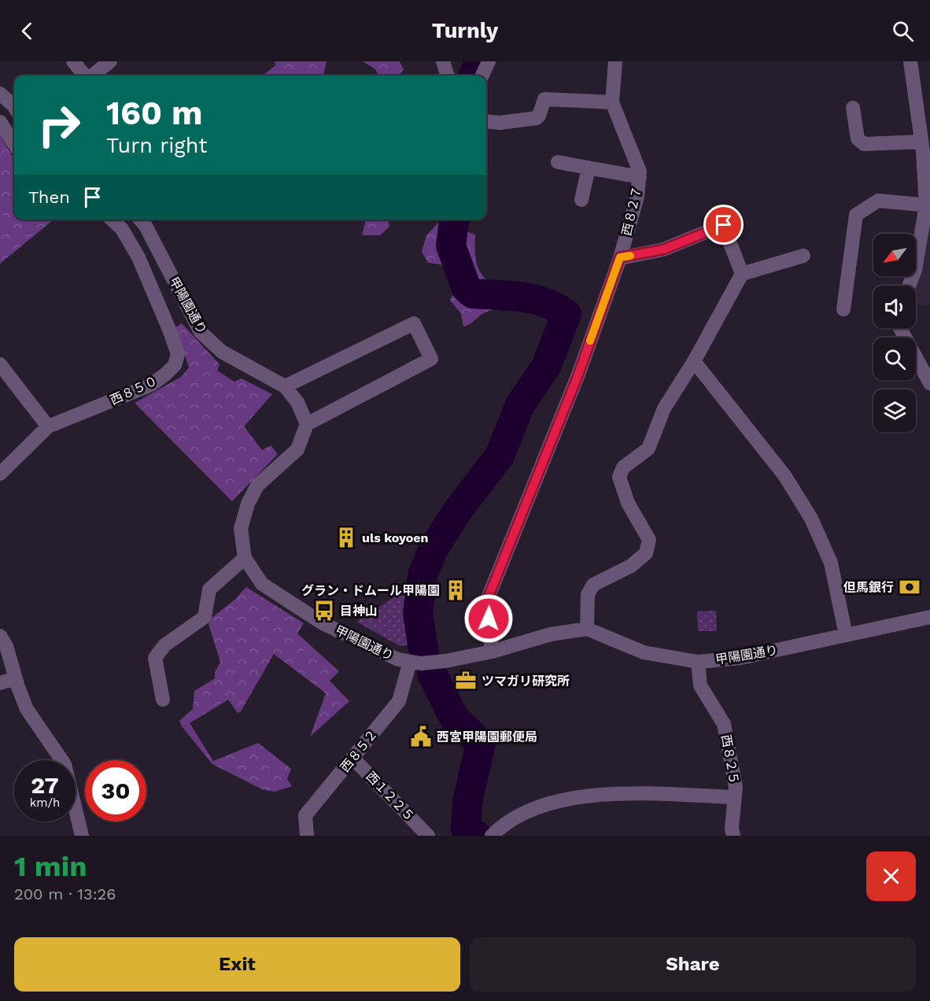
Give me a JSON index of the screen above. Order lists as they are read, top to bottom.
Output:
{
  "streets": {
    "street": [
      "西８２７",
      "甲陽園通り",
      "西８５０",
      "西８５２",
      "西８２５",
      "西１２２５"
    ]
  },
  "crossings": [
    ["西８２７", "甲陽園通り"],
    ["甲陽園通り", "西８５２"],
    ["甲陽園通り", "西８２５"],
    ["西８５２", "西１２２５"]
  ],
  "places": {
    "building": ["uls koyoen", "グラン・ドムール甲陽園"],
    "bank": ["但馬銀行"],
    "bus stop": ["目神山"],
    "office": ["ツマガリ研究所"],
    "public building": ["西宮甲陽園郵便局"]
  },
  "north": "bottom left",
  "page": {
    "header": "Turnly",
    "turn": ["160 m", "Turn right"],
    "then": "Then",
    "speed": "27 km/h",
    "limit": "30",
    "heading": ["1 min", "200 m · 13:26"],
    "buttons": ["Exit", "Share"]
  }
}
